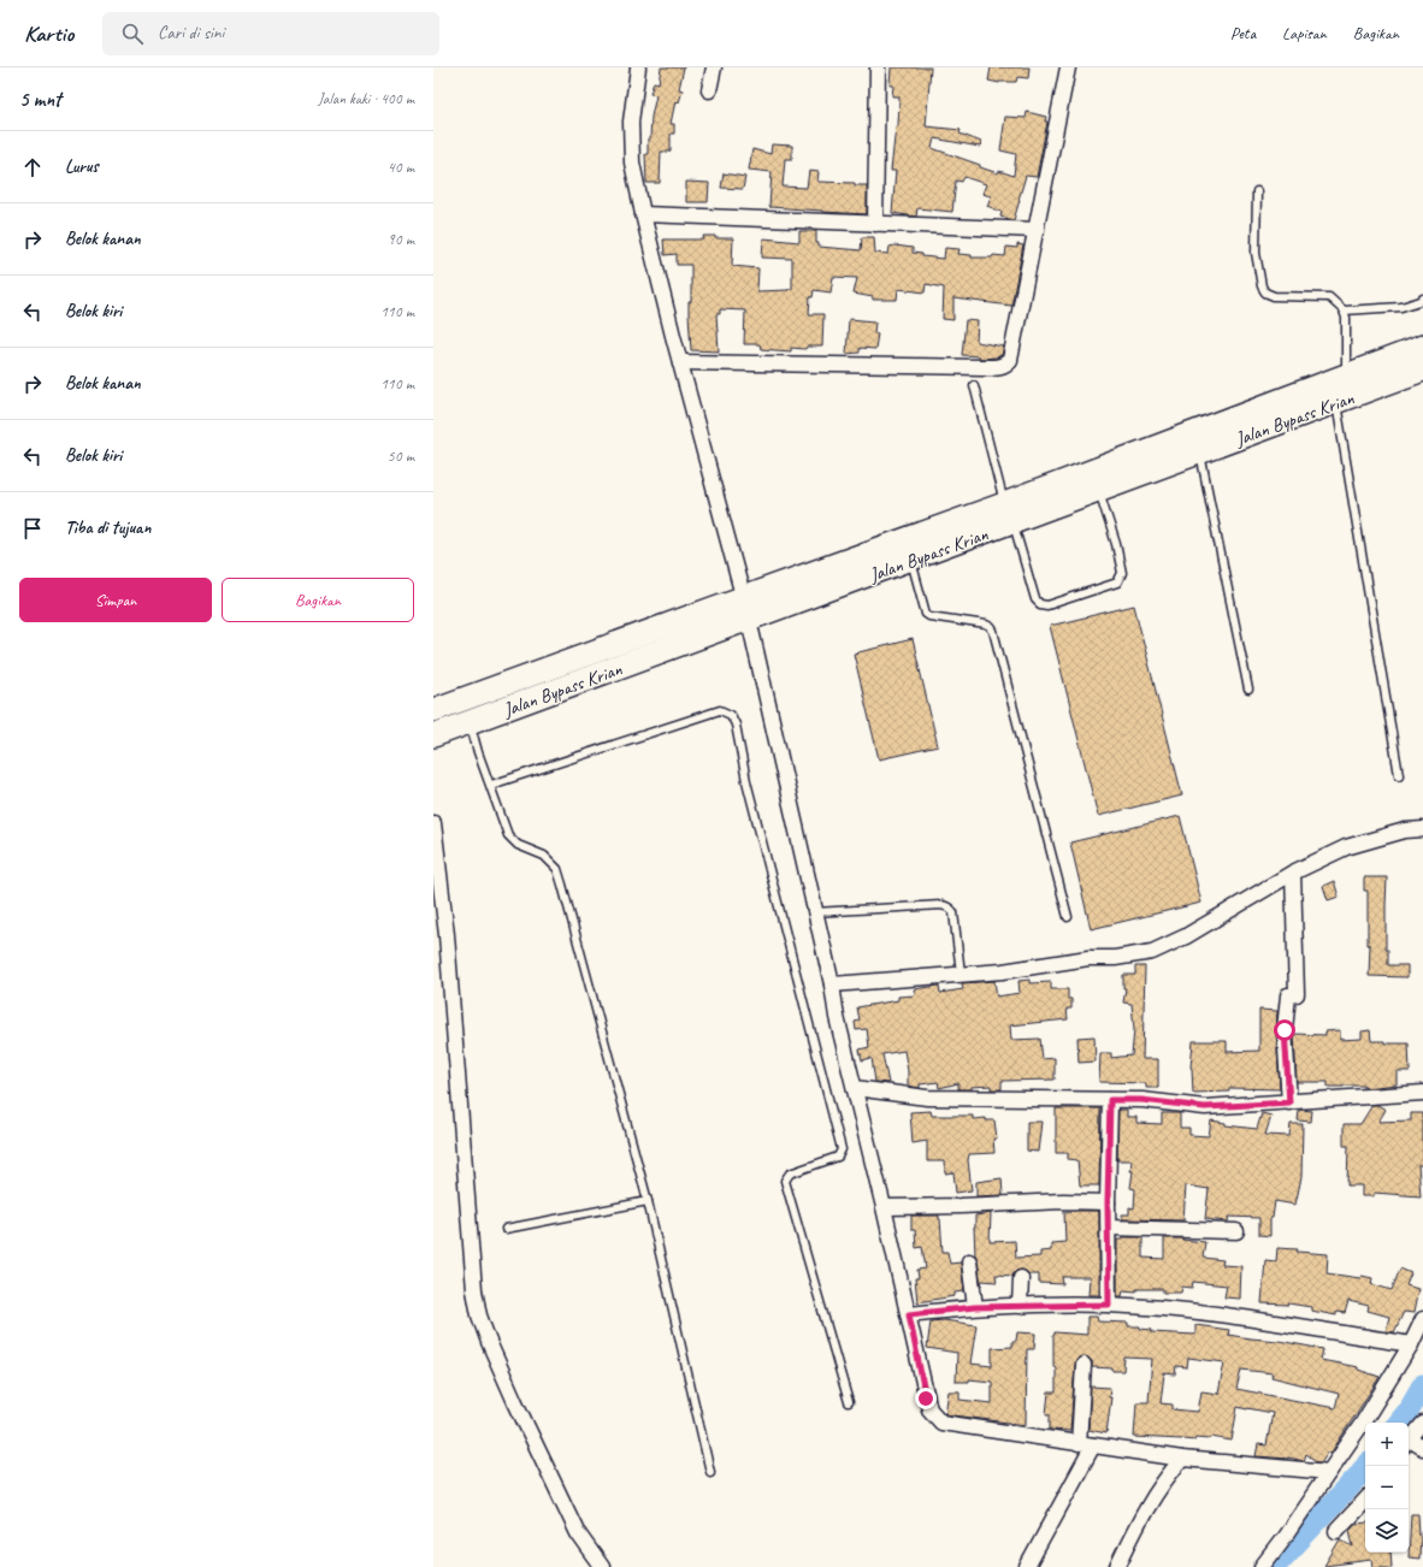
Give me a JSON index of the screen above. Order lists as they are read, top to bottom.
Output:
{
  "streets": {
    "highway": ["Jalan Bypass Krian"]
  },
  "page": {
    "header": "Kartio",
    "search": "Cari di sini",
    "nav": ["Peta", "Lapisan", "Bagikan"],
    "heading": ["5 mnt", "Jalan kaki · 400 m"],
    "list": [
      ["Lurus", "40 m"],
      ["Belok kanan", "90 m"],
      ["Belok kiri", "110 m"],
      ["Belok kanan", "110 m"],
      ["Belok kiri", "50 m"],
      "Tiba di tujuan"
    ],
    "buttons": ["Simpan", "Bagikan"],
    "map_buttons": ["+", "−"]
  }
}
